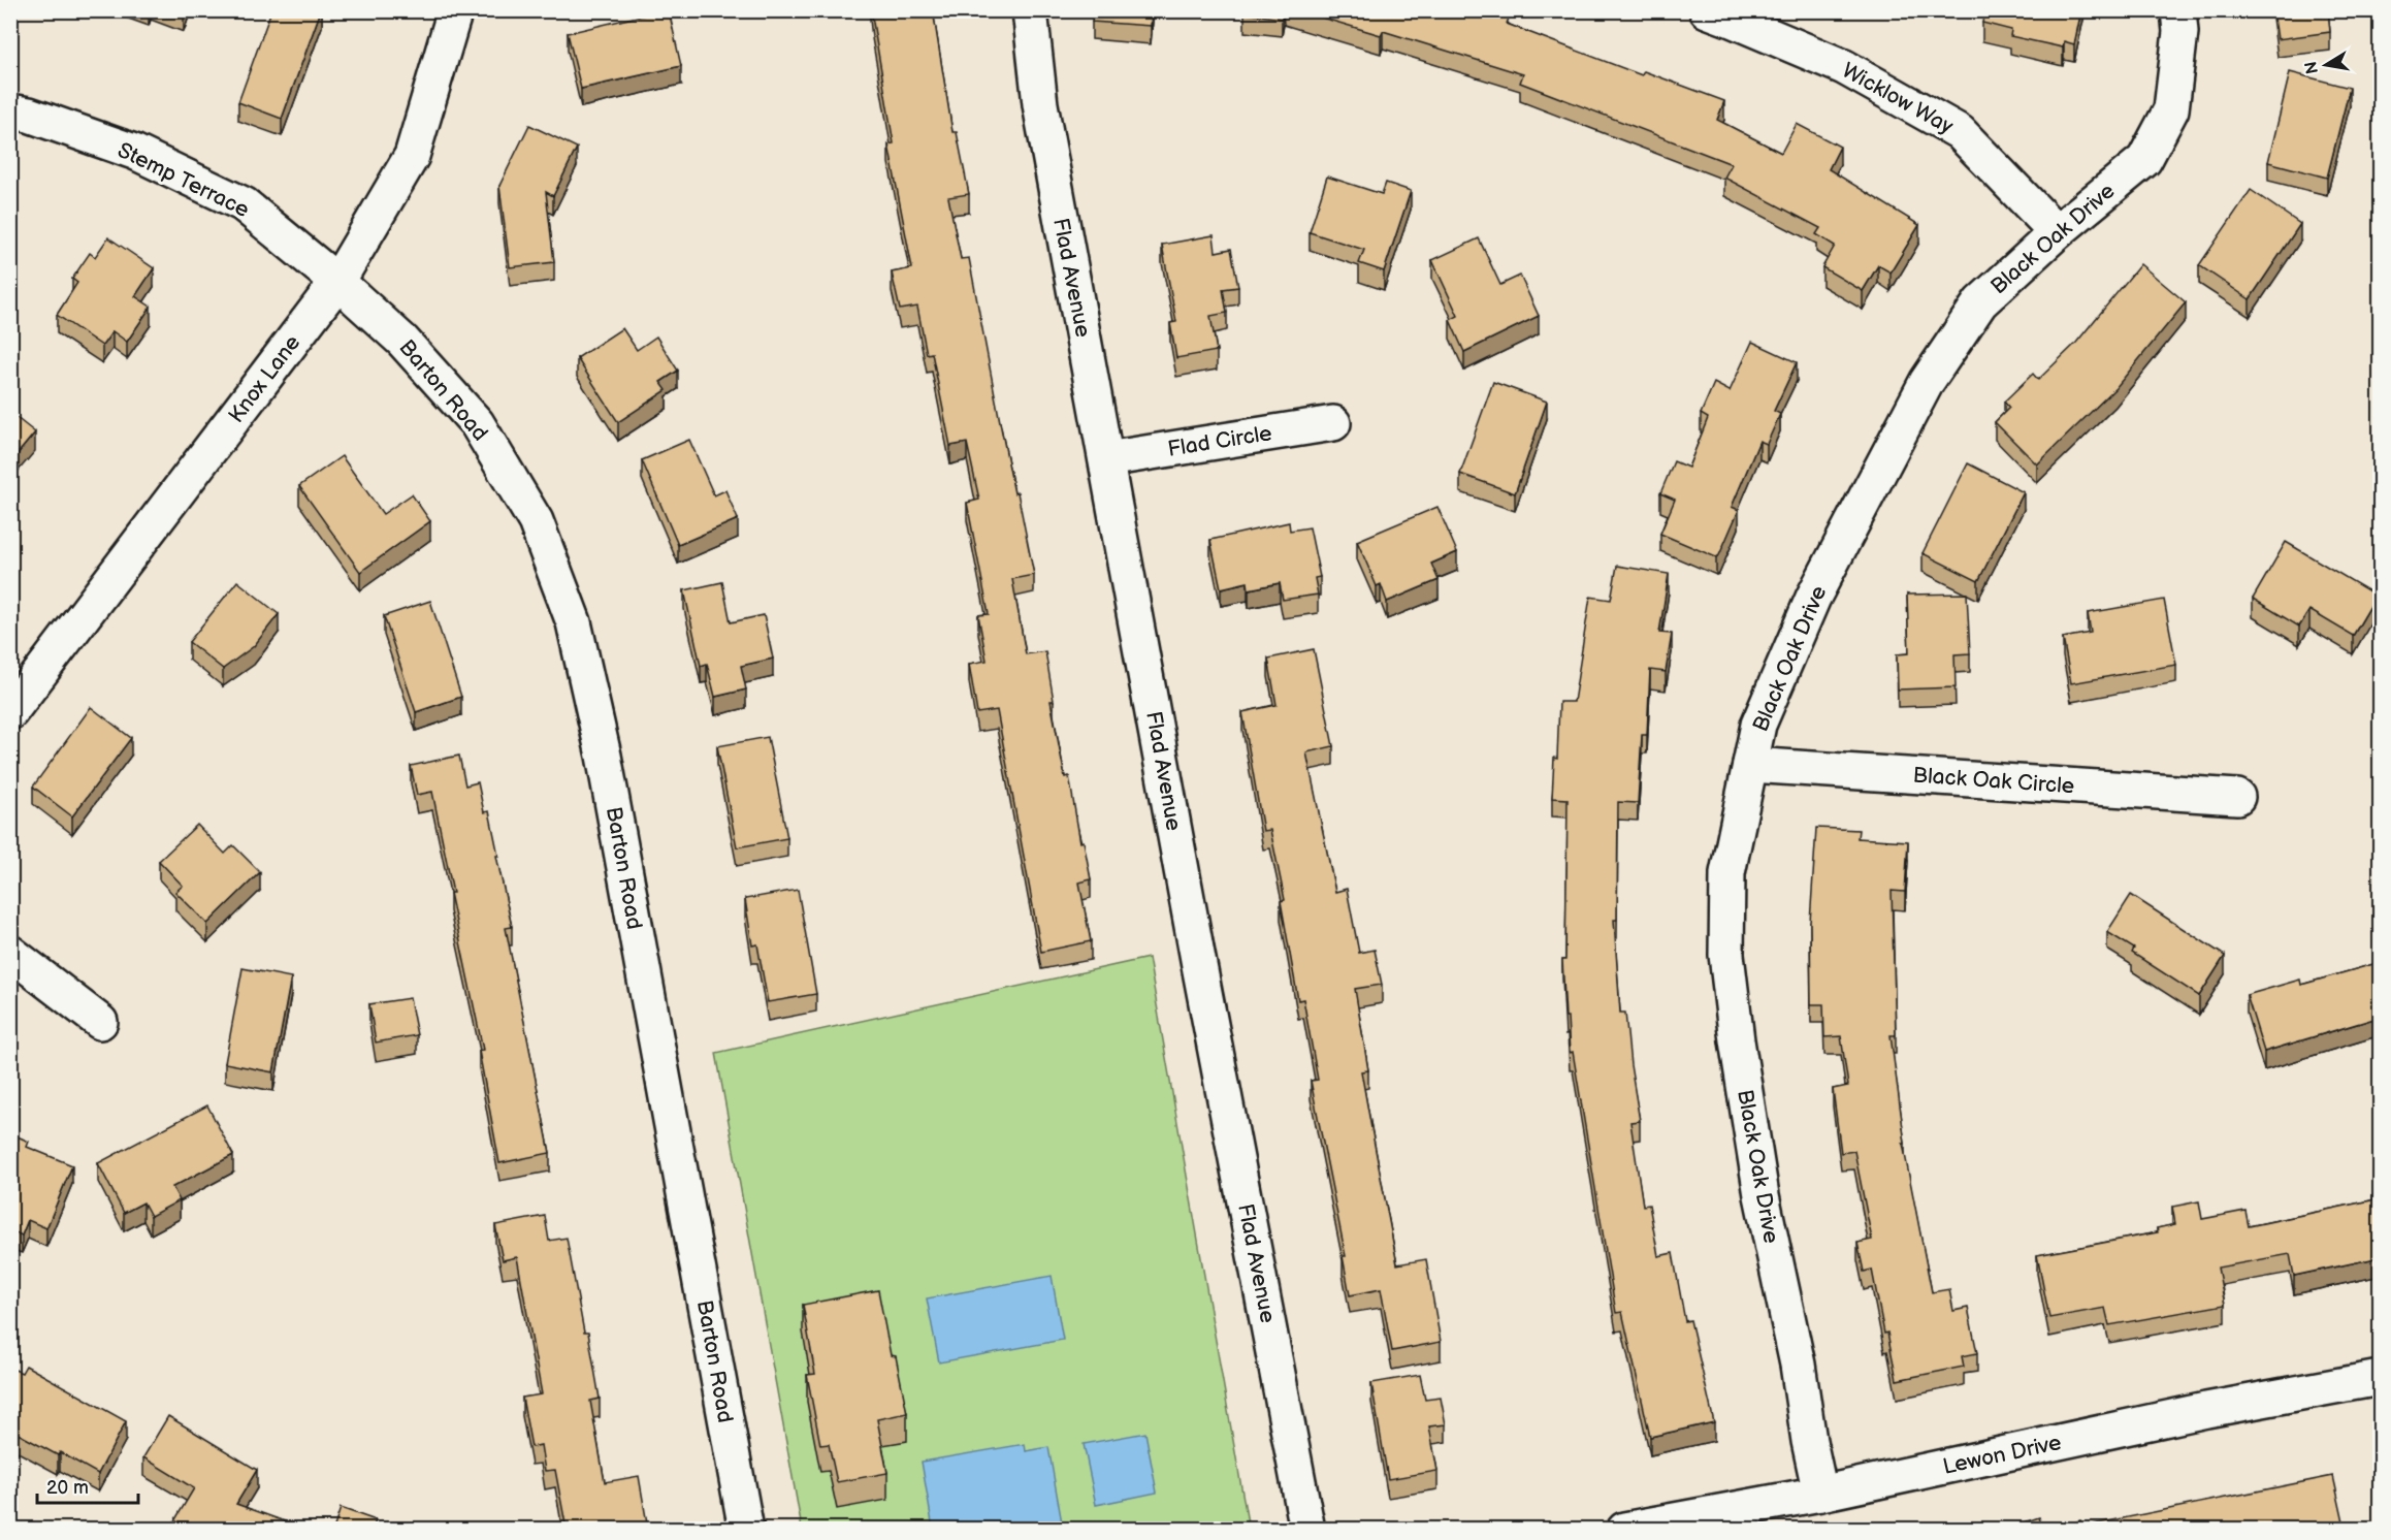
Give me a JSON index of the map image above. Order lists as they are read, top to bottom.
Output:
{
  "streets": {
    "street": [
      "Wicklow Way",
      "Stemp Terrace",
      "Black Oak Drive",
      "Flad Avenue",
      "Knox Lane",
      "Barton Road",
      "Flad Circle",
      "Black Oak Circle",
      "Lewon Drive"
    ]
  },
  "crossings": [
    ["Wicklow Way", "Black Oak Drive"],
    ["Stemp Terrace", "Knox Lane"],
    ["Stemp Terrace", "Barton Road"],
    ["Black Oak Drive", "Black Oak Circle"],
    ["Black Oak Drive", "Lewon Drive"],
    ["Flad Avenue", "Flad Circle"],
    ["Knox Lane", "Barton Road"]
  ],
  "scale_bar": "20 m",
  "north": "left"
}
